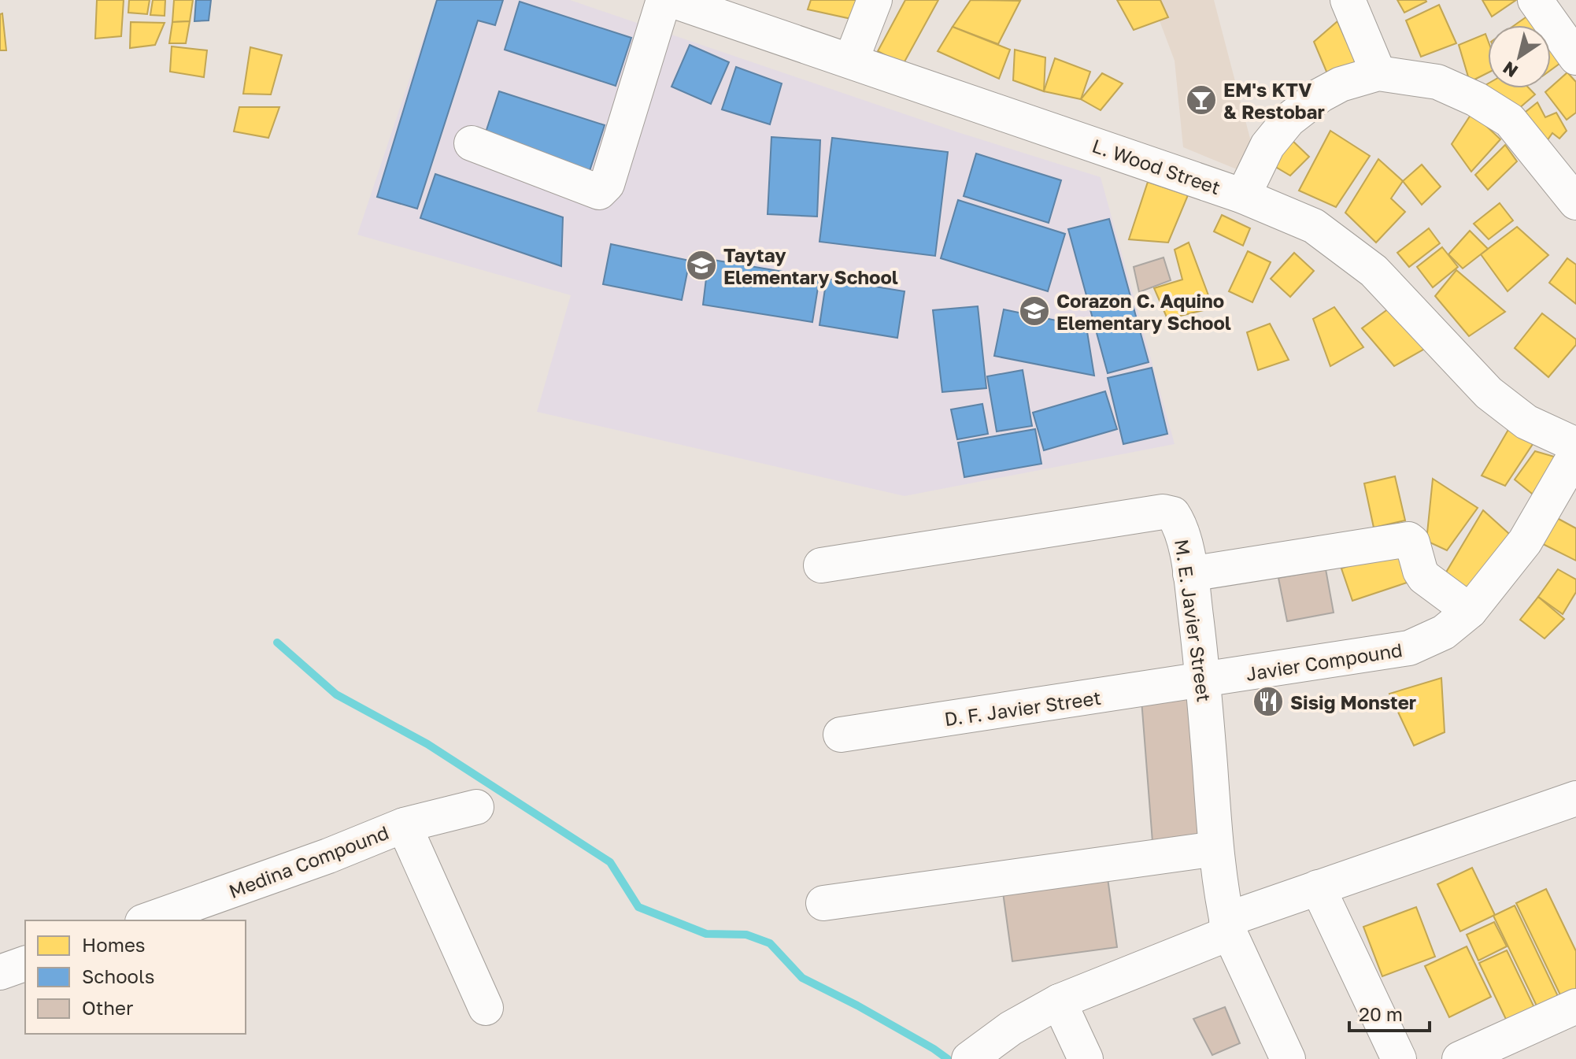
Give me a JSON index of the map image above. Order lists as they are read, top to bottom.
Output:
{
  "streets": {
    "street": [
      "L. Wood Street",
      "M. E. Javier Street",
      "Javier Compound",
      "D. F. Javier Street",
      "Medina Compound"
    ]
  },
  "crossings": [
    ["M. E. Javier Street", "Javier Compound"],
    ["M. E. Javier Street", "D. F. Javier Street"],
    ["Javier Compound", "D. F. Javier Street"]
  ],
  "places": {
    "bar": ["EM's KTV & Restobar"],
    "school or university": ["Taytay Elementary School", "Corazon C. Aquino Elementary School"],
    "restaurant": ["Sisig Monster"]
  },
  "legend": ["Homes", "Schools", "Other"],
  "scale_bar": "20 m",
  "north": "bottom left"
}
